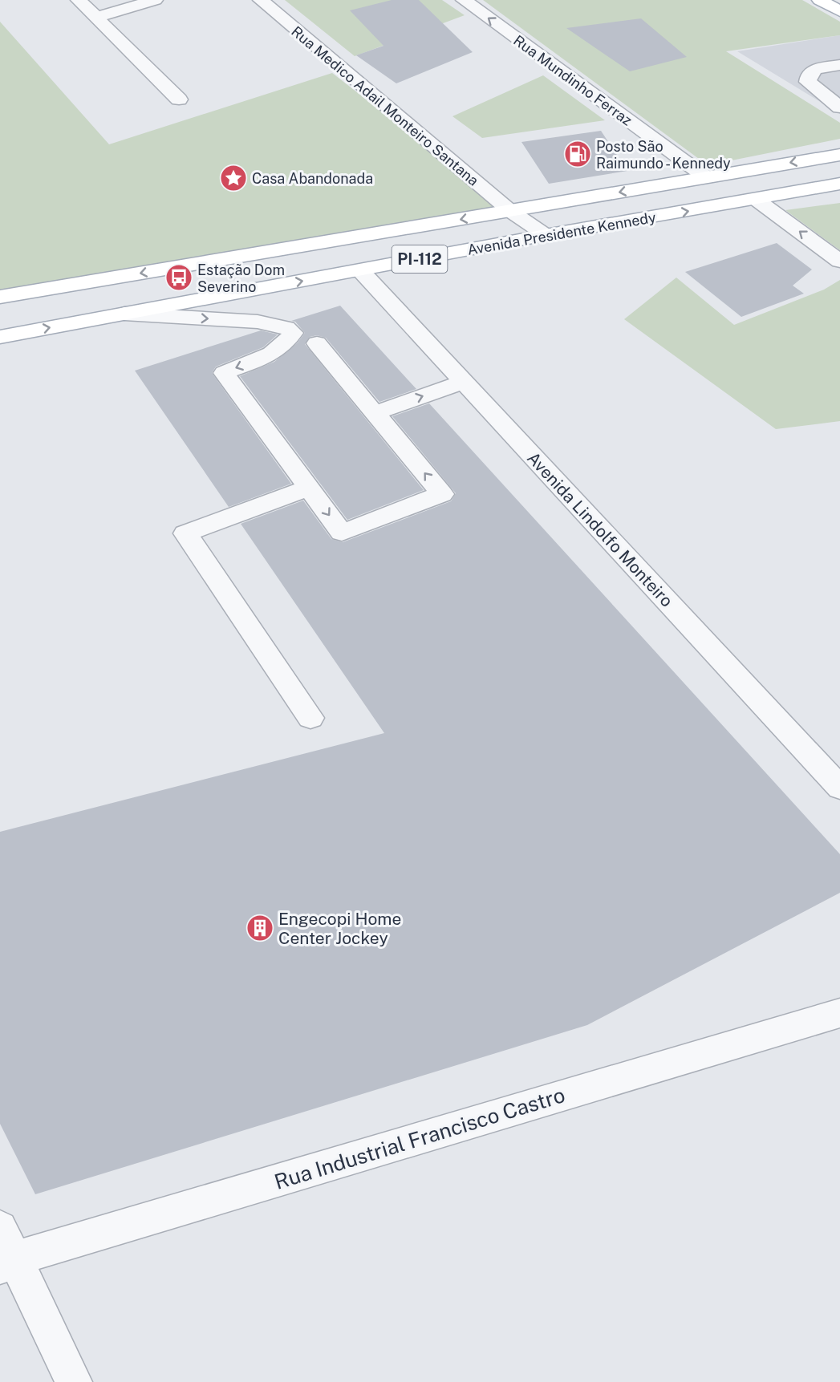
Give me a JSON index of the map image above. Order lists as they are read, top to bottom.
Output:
{
  "streets": {
    "main road": ["Avenida Presidente Kennedy", "PI-112"],
    "street": [
      "Rua Mundinho Ferraz",
      "Rua Medico Adail Monteiro Santana",
      "Avenida Lindolfo Monteiro",
      "Rua Industrial Francisco Castro"
    ]
  },
  "crossings": [
    ["Rua Mundinho Ferraz", "PI-112"],
    ["Rua Medico Adail Monteiro Santana", "Avenida Presidente Kennedy"],
    ["Rua Medico Adail Monteiro Santana", "PI-112"],
    ["Avenida Presidente Kennedy", "PI-112"],
    ["Avenida Presidente Kennedy", "Avenida Lindolfo Monteiro"]
  ],
  "one_way": ["Rua Mundinho Ferraz"],
  "places": {
    "fuel station": ["Posto São Raimundo - Kennedy"],
    "place": ["Casa Abandonada"],
    "bus stop": ["Estação Dom Severino"],
    "building": ["Engecopi Home Center Jockey"]
  }
}
